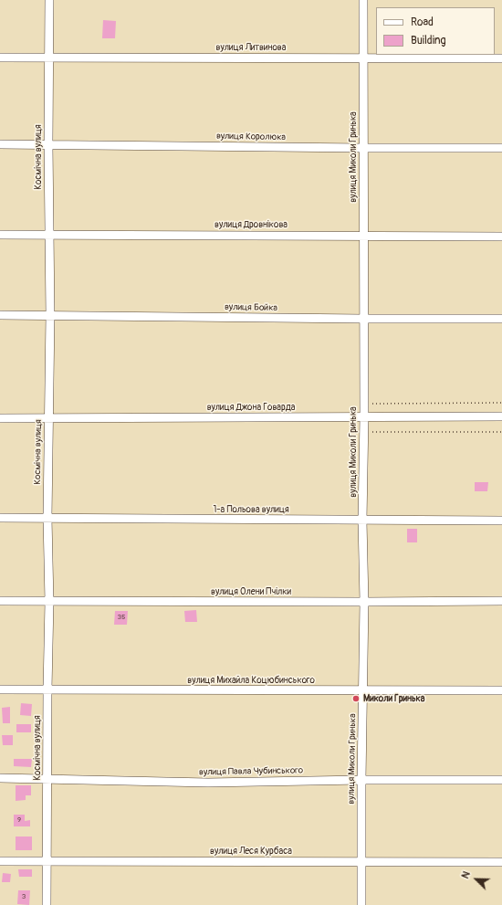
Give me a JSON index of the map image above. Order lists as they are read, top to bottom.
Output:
{
  "streets": {
    "street": [
      "вулиця Литвинова",
      "вулиця Королюка",
      "Космічна вулиця",
      "вулиця Миколи Гринька",
      "вулиця Дровнікова",
      "вулиця Бойка",
      "вулиця Джона Говарда",
      "1-а Польова вулиця",
      "вулиця Олени Пчілки",
      "вулиця Михайла Коцюбинського",
      "вулиця Павла Чубинського",
      "вулиця Леся Курбаса"
    ]
  },
  "crossings": [
    ["вулиця Литвинова", "Космічна вулиця"],
    ["вулиця Литвинова", "вулиця Миколи Гринька"],
    ["вулиця Королюка", "Космічна вулиця"],
    ["вулиця Королюка", "вулиця Миколи Гринька"],
    ["Космічна вулиця", "вулиця Дровнікова"],
    ["Космічна вулиця", "вулиця Бойка"],
    ["Космічна вулиця", "вулиця Джона Говарда"],
    ["Космічна вулиця", "1-а Польова вулиця"],
    ["Космічна вулиця", "вулиця Олени Пчілки"],
    ["Космічна вулиця", "вулиця Михайла Коцюбинського"],
    ["Космічна вулиця", "вулиця Павла Чубинського"],
    ["Космічна вулиця", "вулиця Леся Курбаса"],
    ["вулиця Миколи Гринька", "вулиця Дровнікова"],
    ["вулиця Миколи Гринька", "вулиця Бойка"],
    ["вулиця Миколи Гринька", "вулиця Джона Говарда"],
    ["вулиця Миколи Гринька", "1-а Польова вулиця"],
    ["вулиця Миколи Гринька", "вулиця Олени Пчілки"],
    ["вулиця Миколи Гринька", "вулиця Михайла Коцюбинського"],
    ["вулиця Миколи Гринька", "вулиця Павла Чубинського"],
    ["вулиця Миколи Гринька", "вулиця Леся Курбаса"]
  ],
  "places": ["Миколи Гринька"],
  "house_numbers": ["35", "9", "3"],
  "legend": ["Road", "Building"],
  "north": "top left"
}
